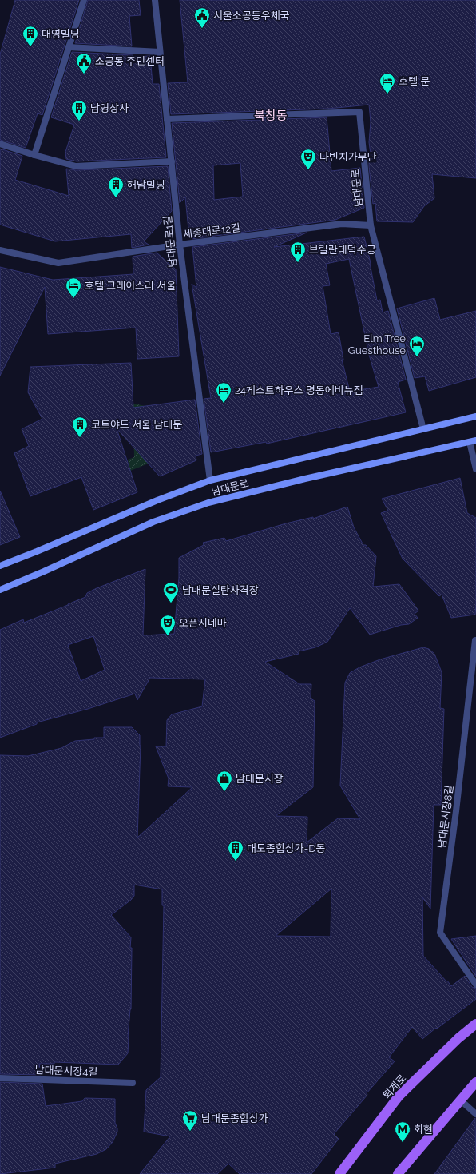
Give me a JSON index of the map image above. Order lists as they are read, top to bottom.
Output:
{
  "streets": {
    "main road": ["남대문로", "퇴계로"],
    "street": [
      "세종대로12길",
      "남대문로1길",
      "남대문시장8길",
      "남대문시장4길"
    ]
  },
  "crossings": [
    ["남대문로", "세종대로12길"],
    ["남대문로", "남대문로1길"],
    ["세종대로12길", "남대문로1길"]
  ],
  "districts": ["북창동"],
  "places": {
    "public building": ["서울소공동우체국", "소공동 주민센터"],
    "building": [
      "대영빌딩",
      "남영상사",
      "해남빌딩",
      "브릴란테덕수궁",
      "코트야드 서울 남대문",
      "대도종합상가-D동"
    ],
    "hotel": [
      "호텔 문",
      "호텔 그레이스리 서울",
      "Elm Tree Guesthouse",
      "24게스트하우스 명동에비뉴점"
    ],
    "theatre": ["다빈치가무단", "오픈시네마"],
    "sports": ["남대문실탄사격장"],
    "shop": ["남대문시장"],
    "supermarket": ["남대문종합상가"],
    "metro station": ["회현"]
  }
}
